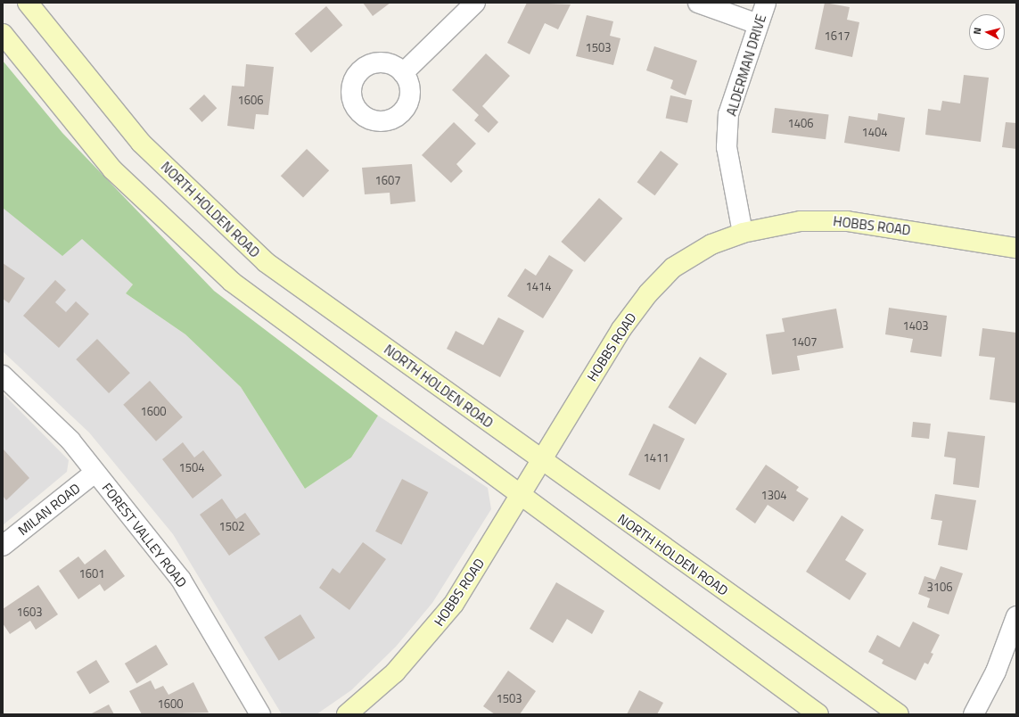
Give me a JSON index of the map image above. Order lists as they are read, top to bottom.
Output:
{
  "streets": {
    "main road": ["NORTH HOLDEN ROAD", "HOBBS ROAD"],
    "street": ["ALDERMAN DRIVE", "MILAN ROAD", "FOREST VALLEY ROAD"]
  },
  "crossings": [
    ["ALDERMAN DRIVE", "HOBBS ROAD"],
    ["NORTH HOLDEN ROAD", "HOBBS ROAD"],
    ["MILAN ROAD", "FOREST VALLEY ROAD"]
  ],
  "house_numbers": [
    "1617",
    "1503",
    "1606",
    "1406",
    "1404",
    "1607",
    "1414",
    "1403",
    "1407",
    "1600",
    "1411",
    "1504",
    "1304",
    "1502",
    "1601",
    "3106",
    "1603",
    "1503",
    "1600"
  ],
  "north": "left"
}
